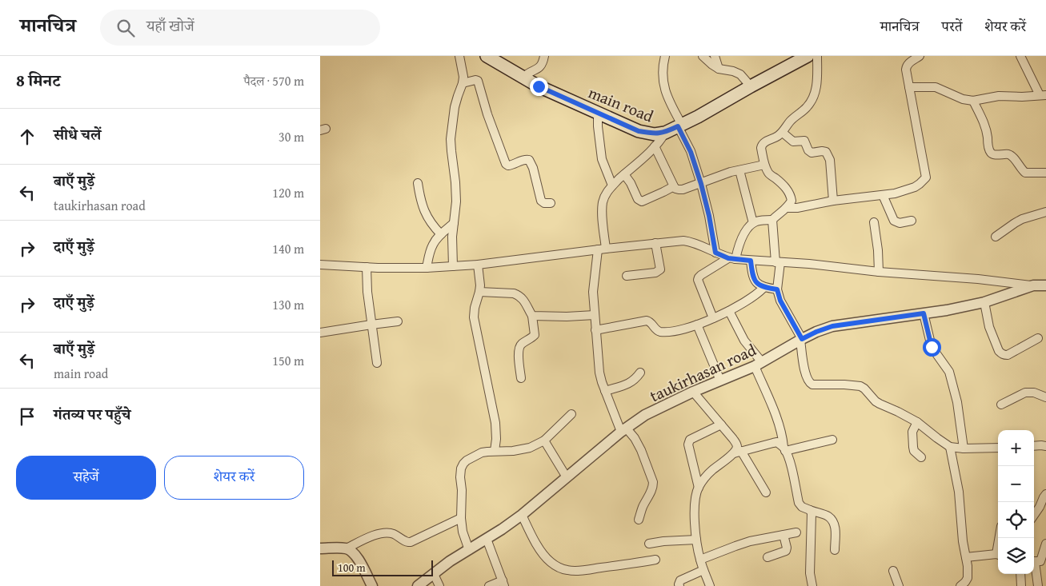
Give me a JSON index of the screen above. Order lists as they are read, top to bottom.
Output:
{
  "streets": {
    "main road": ["main road"],
    "street": ["taukirhasan road"]
  },
  "scale_bar": "100 m",
  "page": {
    "header": "मानचित्र",
    "search": "यहाँ खोजें",
    "nav": ["मानचित्र", "परतें", "शेयर करें"],
    "heading": ["8 मिनट", "पैदल · 570 m"],
    "list": [
      ["सीधे चलें", "30 m"],
      ["बाएँ मुड़ें", "taukirhasan road", "120 m"],
      ["दाएँ मुड़ें", "140 m"],
      ["दाएँ मुड़ें", "130 m"],
      ["बाएँ मुड़ें", "main road", "150 m"],
      "गंतव्य पर पहुँचे"
    ],
    "map_buttons": ["+", "−"],
    "buttons": ["सहेजें", "शेयर करें"],
    "scale": "100 m"
  }
}
